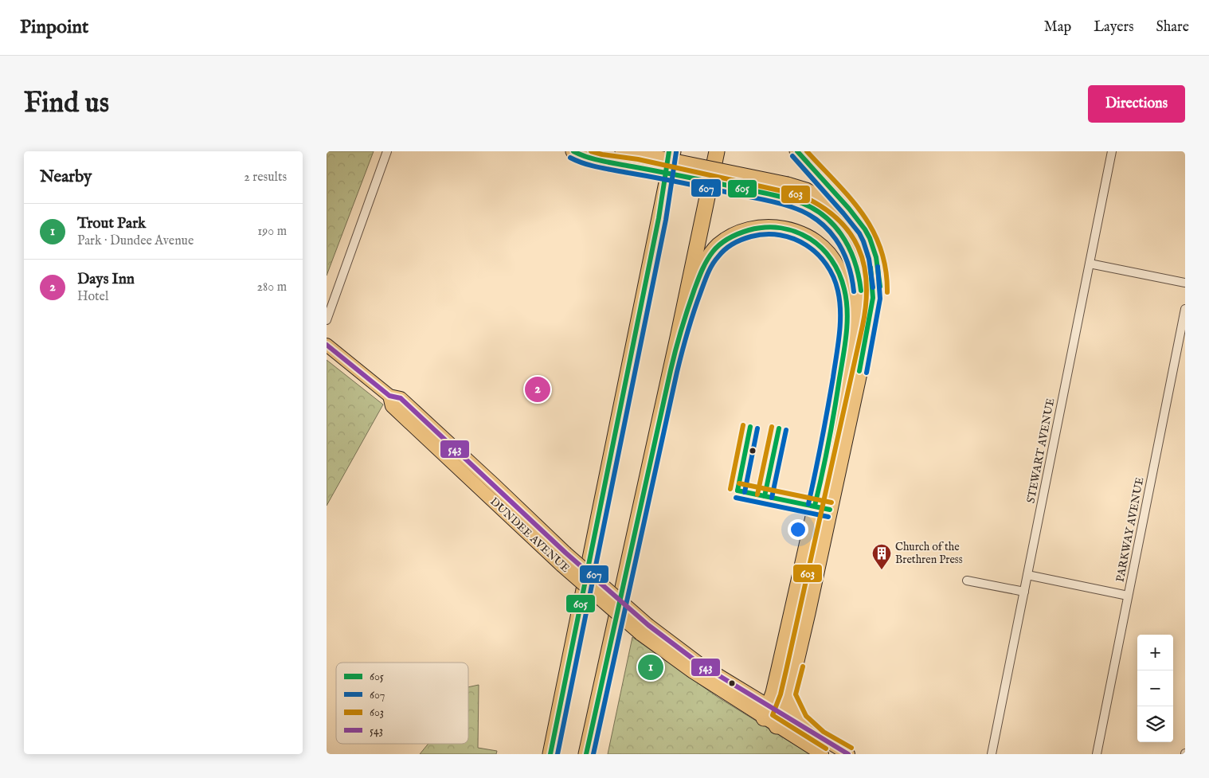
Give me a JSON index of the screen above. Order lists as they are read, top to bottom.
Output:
{
  "streets": {
    "main road": ["DUNDEE AVENUE"],
    "street": ["STEWART AVENUE", "PARKWAY AVENUE"]
  },
  "places": {
    "building": ["Church of the Brethren Press"]
  },
  "lines": [
    "transit line 605",
    "transit line 603",
    "transit line 607",
    "transit line 543"
  ],
  "legend": [
    "605",
    "607",
    "603",
    "543"
  ],
  "page": {
    "header": "Pinpoint",
    "nav": ["Map", "Layers", "Share"],
    "buttons": "Directions",
    "title": "Find us",
    "heading": ["Nearby", "2 results"],
    "list": [
      {
        "mark": "1",
        "name": "Trout Park",
        "note": "Park · Dundee Avenue",
        "value": "190 m"
      },
      {
        "mark": "2",
        "name": "Days Inn",
        "note": "Hotel",
        "value": "280 m"
      }
    ],
    "pins": ["2", "1"],
    "map_buttons": ["+", "−"]
  }
}
